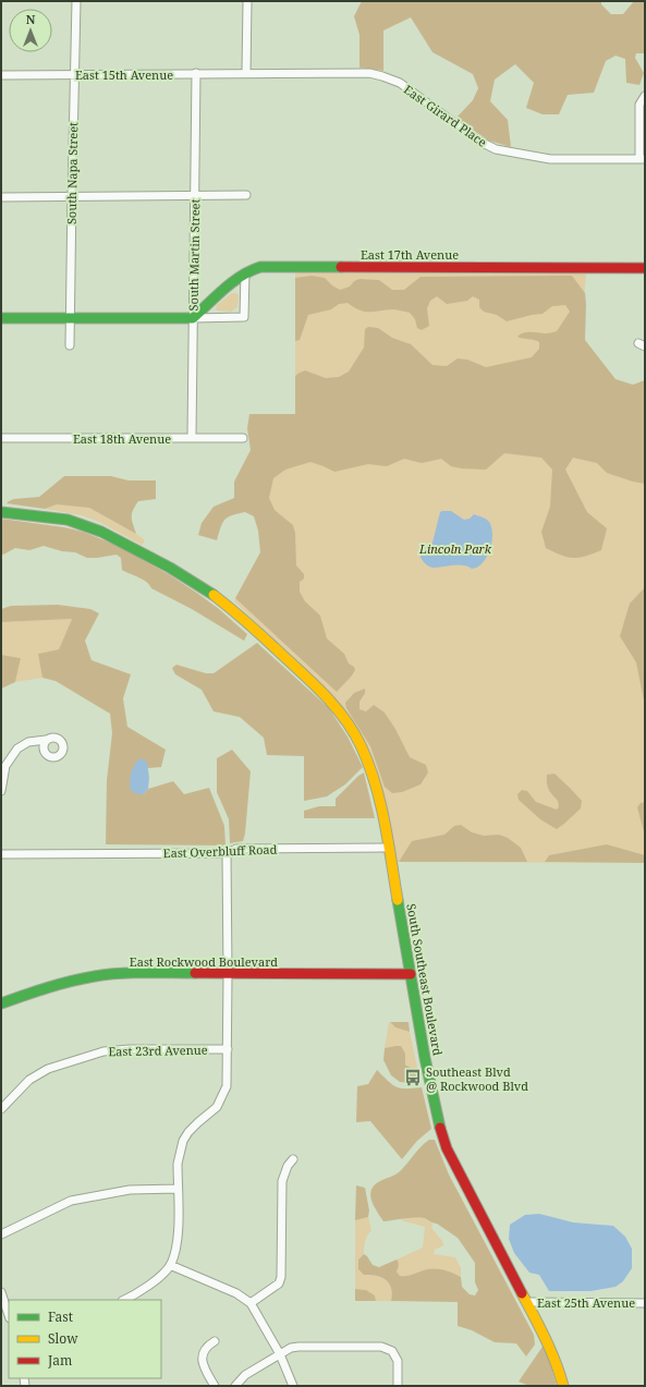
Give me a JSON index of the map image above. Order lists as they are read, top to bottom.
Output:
{
  "streets": {
    "main road": ["East 17th Avenue", "East Rockwood Boulevard", "South Southeast Boulevard"],
    "street": [
      "East 15th Avenue",
      "East Girard Place",
      "South Napa Street",
      "South Martin Street",
      "East 18th Avenue",
      "East Overbluff Road",
      "East 23rd Avenue",
      "East 25th Avenue"
    ]
  },
  "crossings": [
    ["East 15th Avenue", "East Girard Place"],
    ["East 15th Avenue", "South Napa Street"],
    ["East 15th Avenue", "South Martin Street"],
    ["East 17th Avenue", "South Martin Street"],
    ["South Martin Street", "East 18th Avenue"],
    ["East Overbluff Road", "South Southeast Boulevard"],
    ["East Rockwood Boulevard", "South Southeast Boulevard"],
    ["South Southeast Boulevard", "East 25th Avenue"]
  ],
  "parks": ["Lincoln Park"],
  "places": {
    "bus stop": ["Southeast Blvd @ Rockwood Blvd"]
  },
  "legend": ["Fast", "Slow", "Jam"],
  "north": "top"
}
